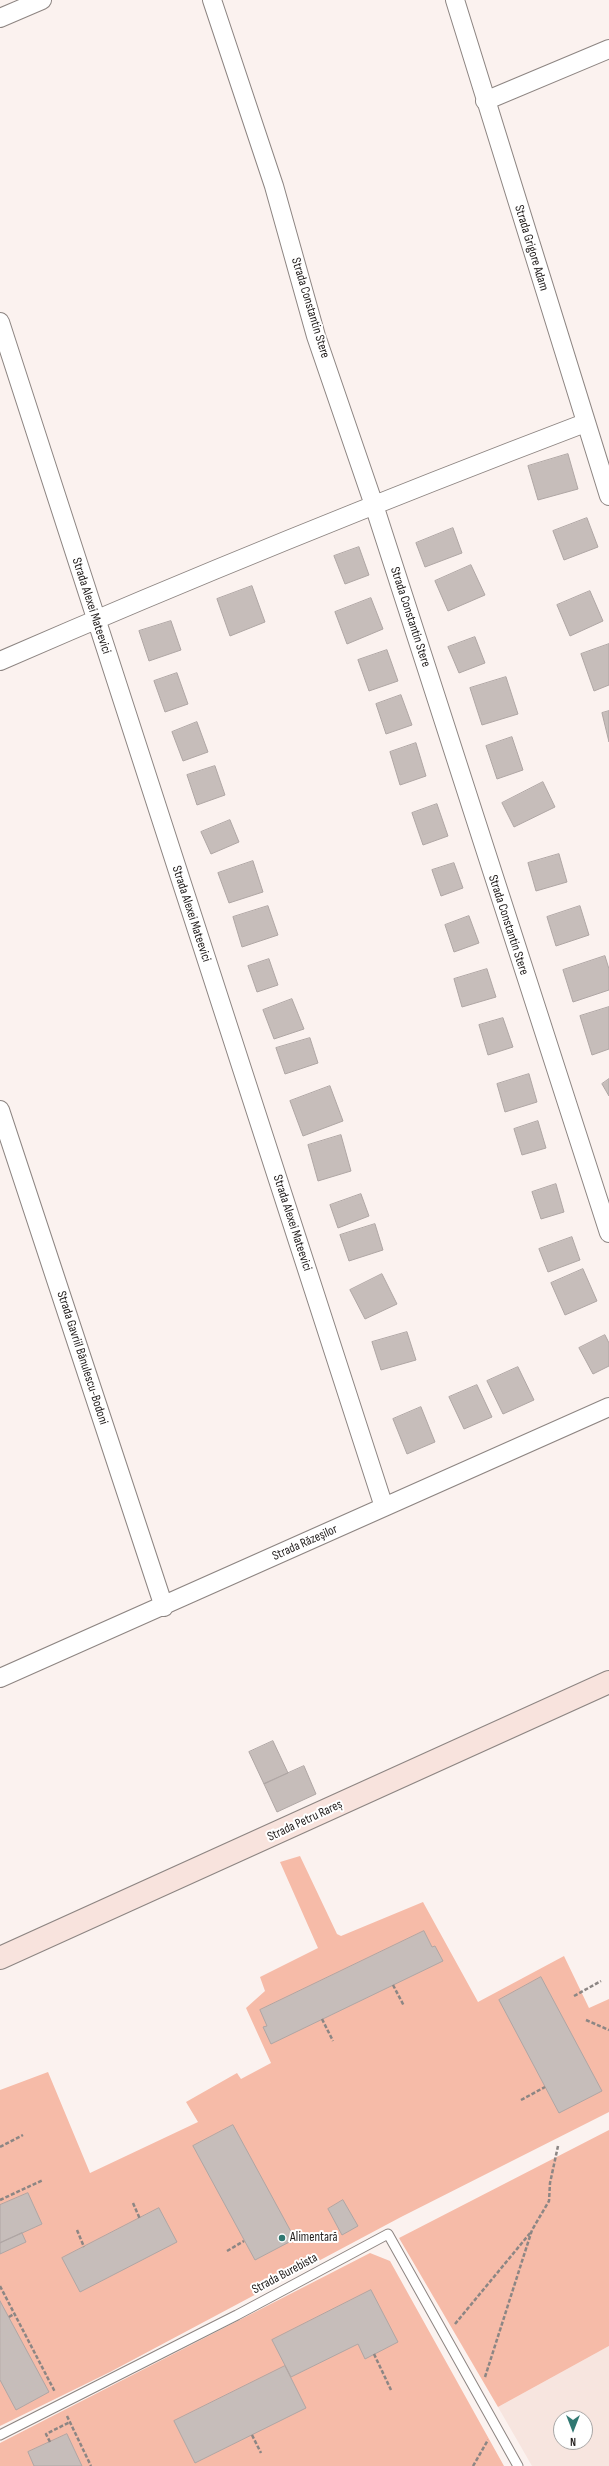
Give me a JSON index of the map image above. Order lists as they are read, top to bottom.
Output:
{
  "streets": {
    "main road": ["Strada Petru Rareș"],
    "street": [
      "Strada Grigore Adam",
      "Strada Constantin Stere",
      "Strada Alexei Mateevici",
      "Strada Gavriil Bănulescu-Bodoni",
      "Strada Răzeşilor"
    ],
    "lane": ["Strada Burebista"]
  },
  "crossings": [
    ["Strada Alexei Mateevici", "Strada Răzeşilor"],
    ["Strada Gavriil Bănulescu-Bodoni", "Strada Răzeşilor"]
  ],
  "places": ["Alimentară"],
  "north": "bottom"
}
